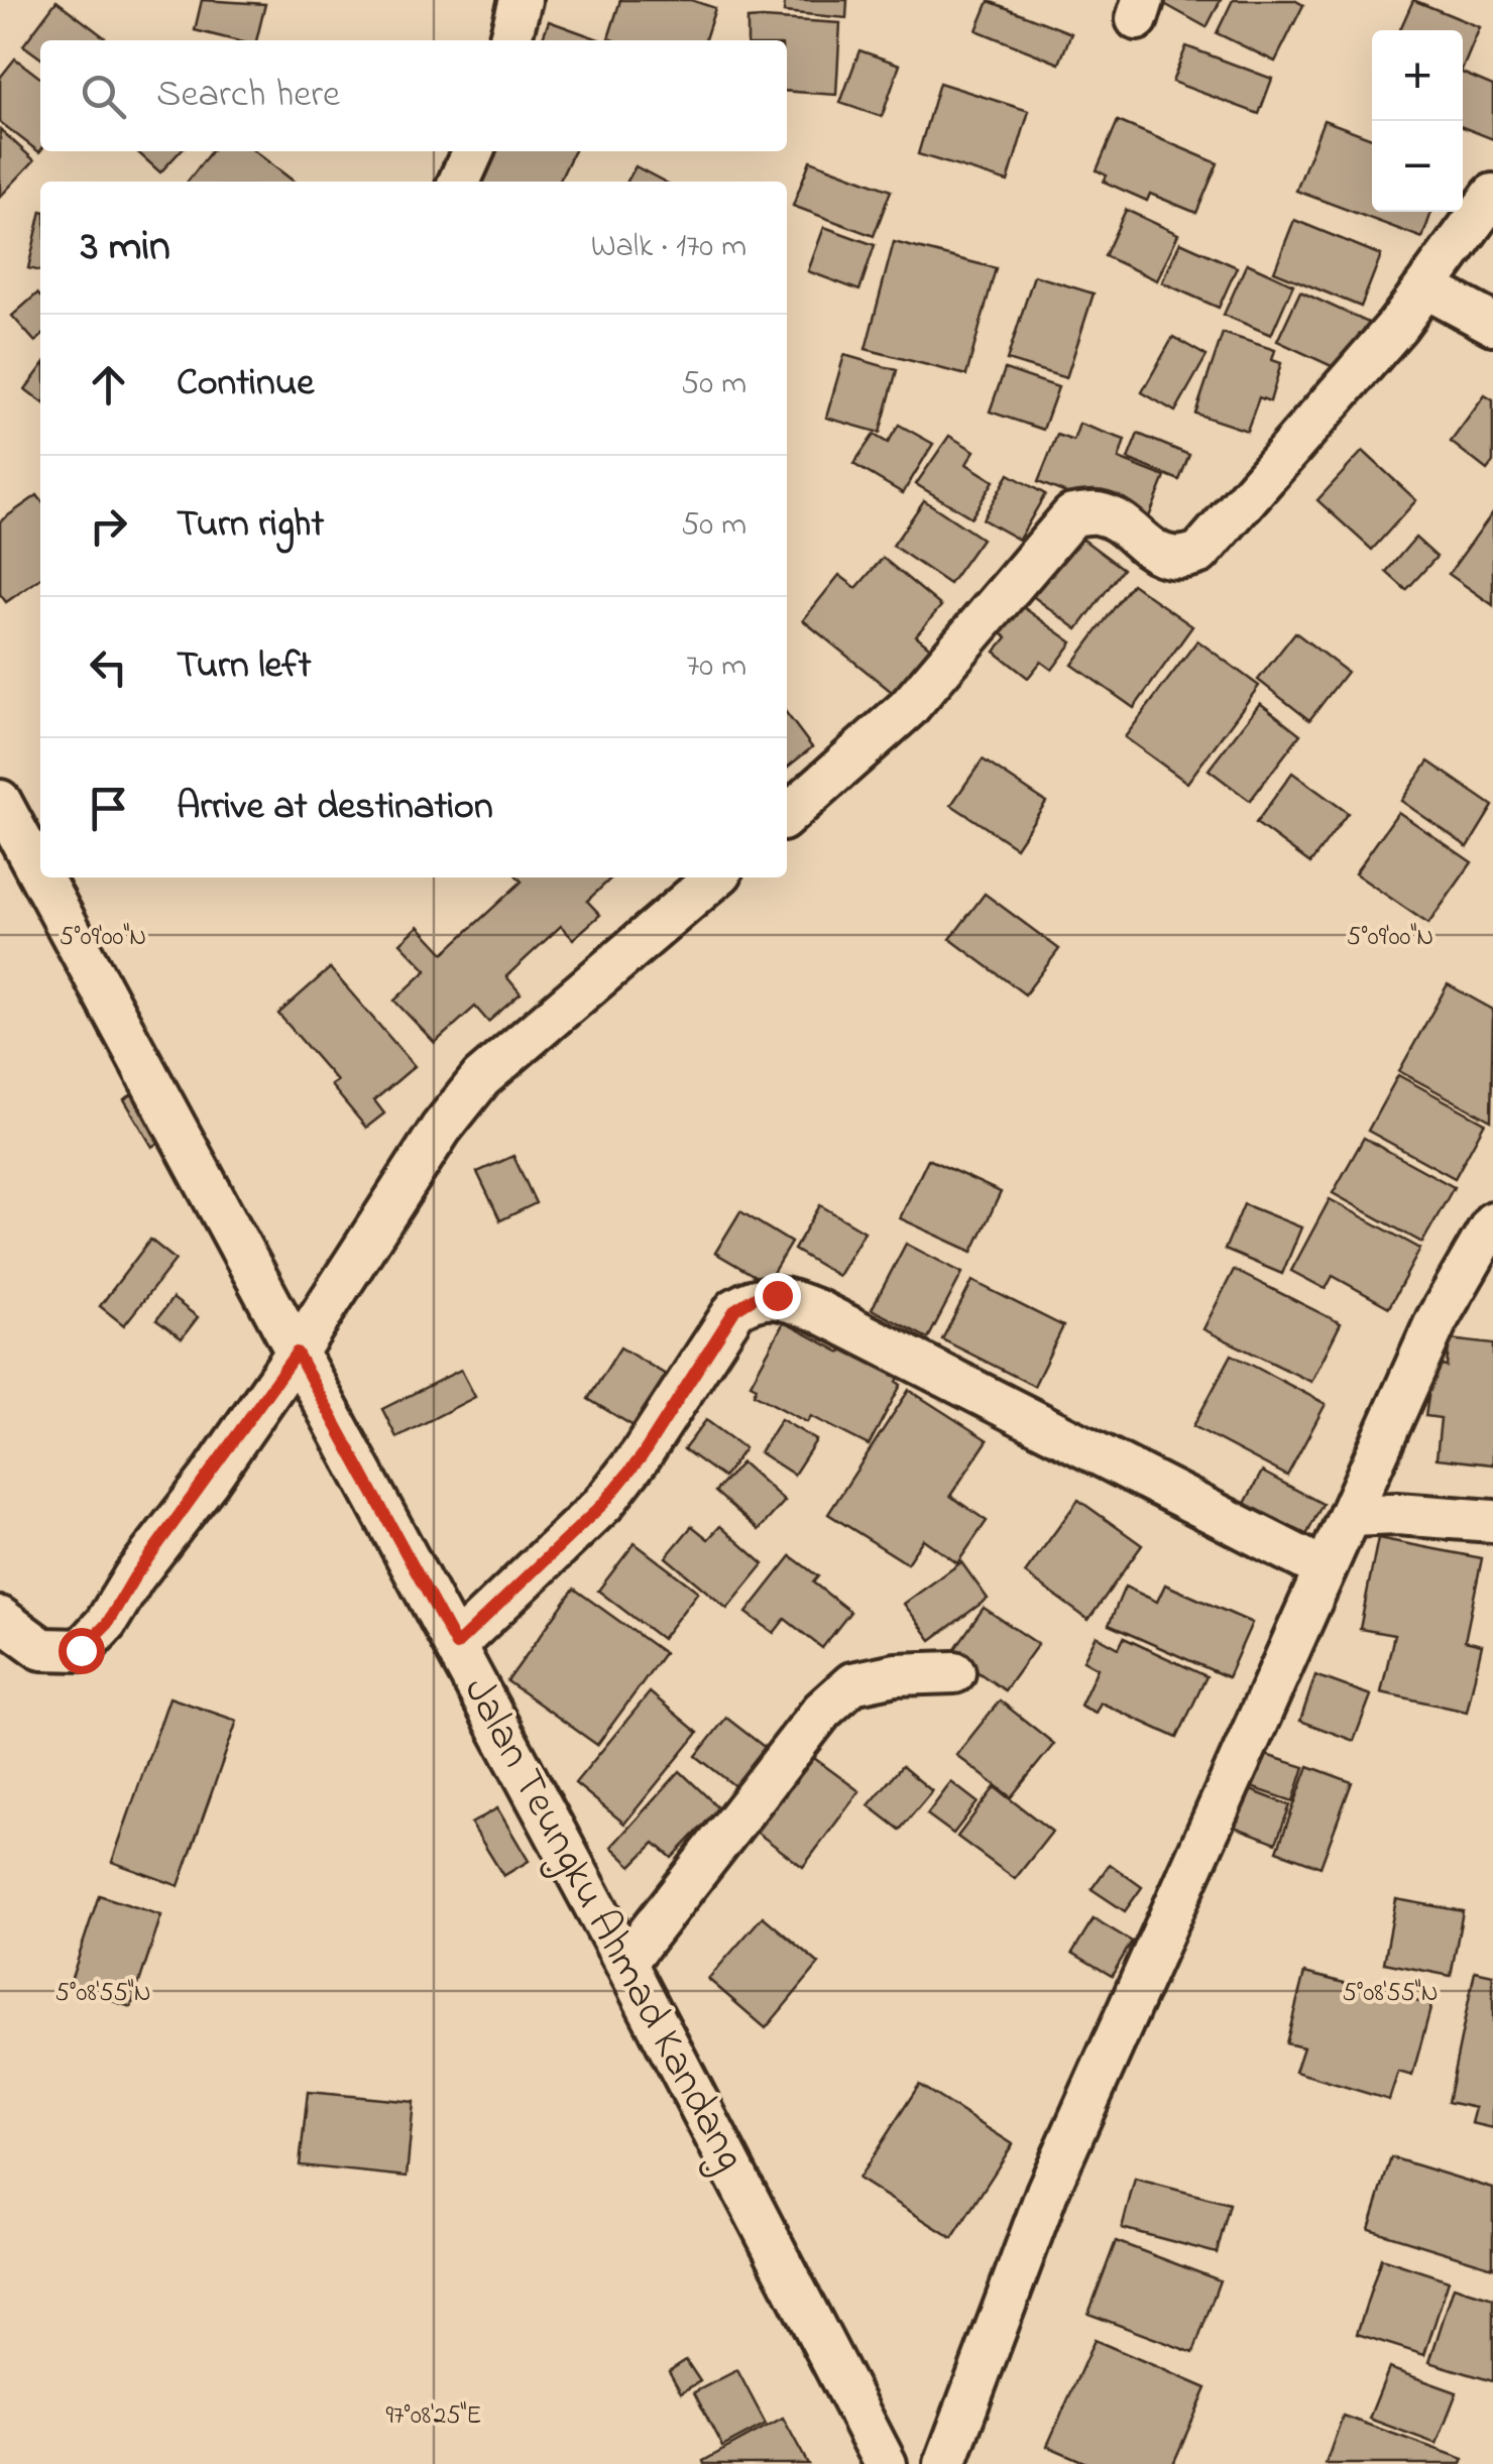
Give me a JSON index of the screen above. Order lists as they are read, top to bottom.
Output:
{
  "streets": {
    "street": ["Jalan Teungku Ahmad Kandang"]
  },
  "page": {
    "map_buttons": ["+", "−"],
    "search": "Search here",
    "heading": ["3 min", "Walk · 170 m"],
    "list": [
      ["Continue", "50 m"],
      ["Turn right", "50 m"],
      ["Turn left", "70 m"],
      "Arrive at destination"
    ]
  },
  "coordinates": ["5°09'00\"N", "5°08'55\"N", "97°08'25\"E"]
}
